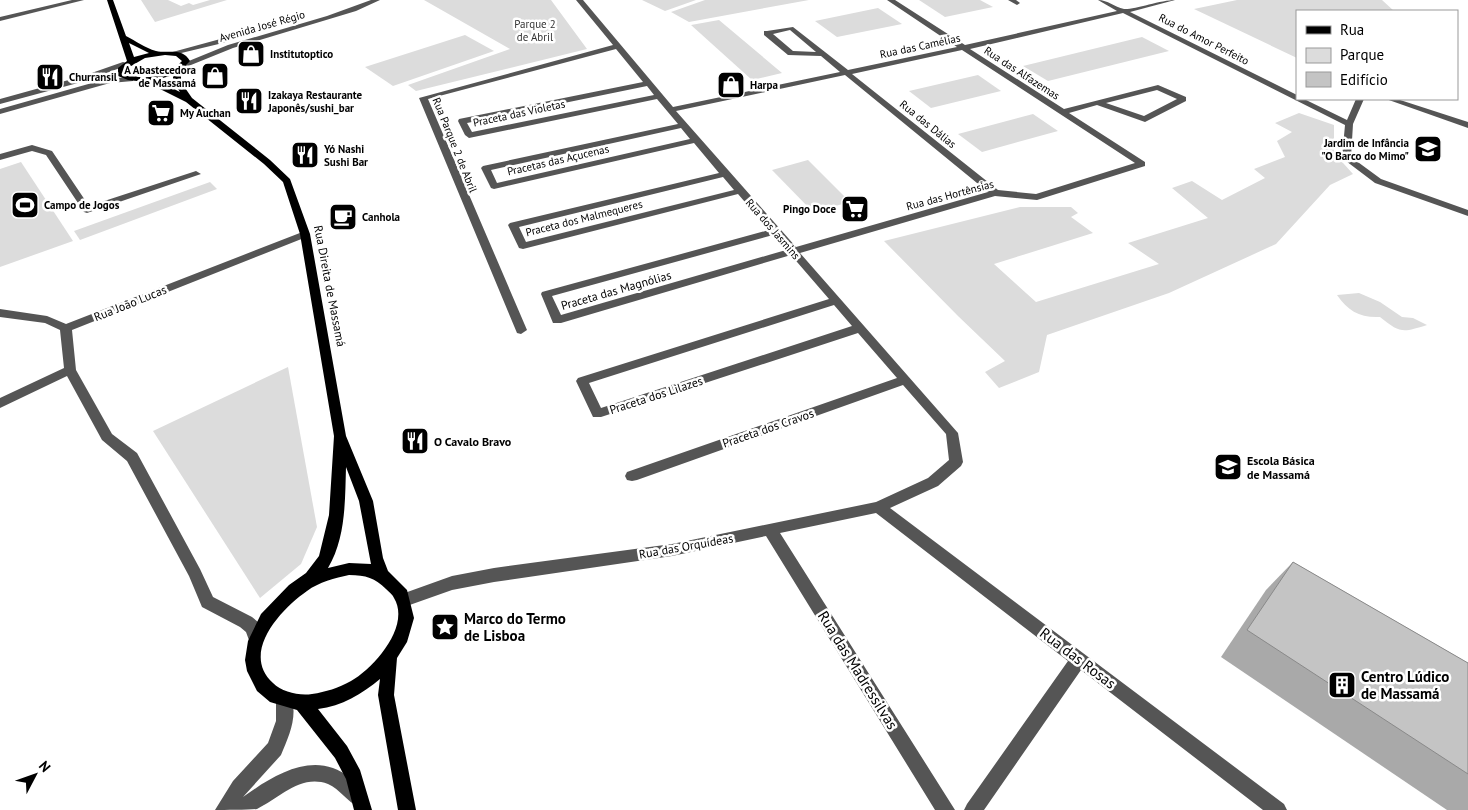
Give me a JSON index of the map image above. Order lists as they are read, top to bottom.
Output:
{
  "streets": {
    "main road": ["Rua Direita de Massamá"],
    "street": [
      "Avenida José Régio",
      "Rua do Amor Perfeito",
      "Rua das Camélias",
      "Rua das Alfazemas",
      "Praceta das Violetas",
      "Rua das Dálias",
      "Rua Parque 2 de Abril",
      "Pracetas das Açucenas",
      "Rua das Hortênsias",
      "Praceta dos Malmequeres",
      "Rua dos Jasmins",
      "Praceta das Magnólias",
      "Rua João Lucas",
      "Praceta dos Lilazes",
      "Praceta dos Cravos",
      "Rua das Orquídeas",
      "Rua das Rosas",
      "Rua das Madressilvas"
    ]
  },
  "crossings": [
    ["Rua do Amor Perfeito", "Rua das Camélias"],
    ["Rua das Camélias", "Rua das Alfazemas"],
    ["Rua das Camélias", "Rua das Dálias"],
    ["Rua das Camélias", "Rua dos Jasmins"],
    ["Rua das Alfazemas", "Rua das Hortênsias"],
    ["Praceta das Violetas", "Rua dos Jasmins"],
    ["Rua das Dálias", "Rua das Hortênsias"],
    ["Rua Parque 2 de Abril", "Rua dos Jasmins"],
    ["Pracetas das Açucenas", "Rua dos Jasmins"],
    ["Rua das Hortênsias", "Rua dos Jasmins"],
    ["Rua das Hortênsias", "Praceta das Magnólias"],
    ["Praceta dos Malmequeres", "Rua dos Jasmins"],
    ["Rua dos Jasmins", "Praceta das Magnólias"],
    ["Rua dos Jasmins", "Praceta dos Lilazes"],
    ["Rua dos Jasmins", "Praceta dos Cravos"],
    ["Rua dos Jasmins", "Rua das Orquídeas"],
    ["Rua Direita de Massamá", "Rua João Lucas"],
    ["Rua Direita de Massamá", "Rua das Orquídeas"],
    ["Rua das Orquídeas", "Rua das Rosas"],
    ["Rua das Orquídeas", "Rua das Madressilvas"]
  ],
  "parks": ["Parque 2 de Abril"],
  "places": {
    "shop": ["Institutoptico", "A Abastecedora de Massamá", "Harpa"],
    "restaurant": [
      "Churransil",
      "Izakaya Restaurante Japonês/sushi_bar",
      "Yó Nashi Sushi Bar",
      "O Cavalo Bravo"
    ],
    "supermarket": ["My Auchan", "Pingo Doce"],
    "school or university": ["Jardim de Infância \"O Barco do Mimo\"", "Escola Básica de Massamá"],
    "sports": ["Campo de Jogos"],
    "cafe": ["Canhola"],
    "place": ["Marco do Termo de Lisboa"],
    "building": ["Centro Lúdico de Massamá"]
  },
  "legend": ["Rua", "Parque", "Edifício"],
  "north": "top right"
}
